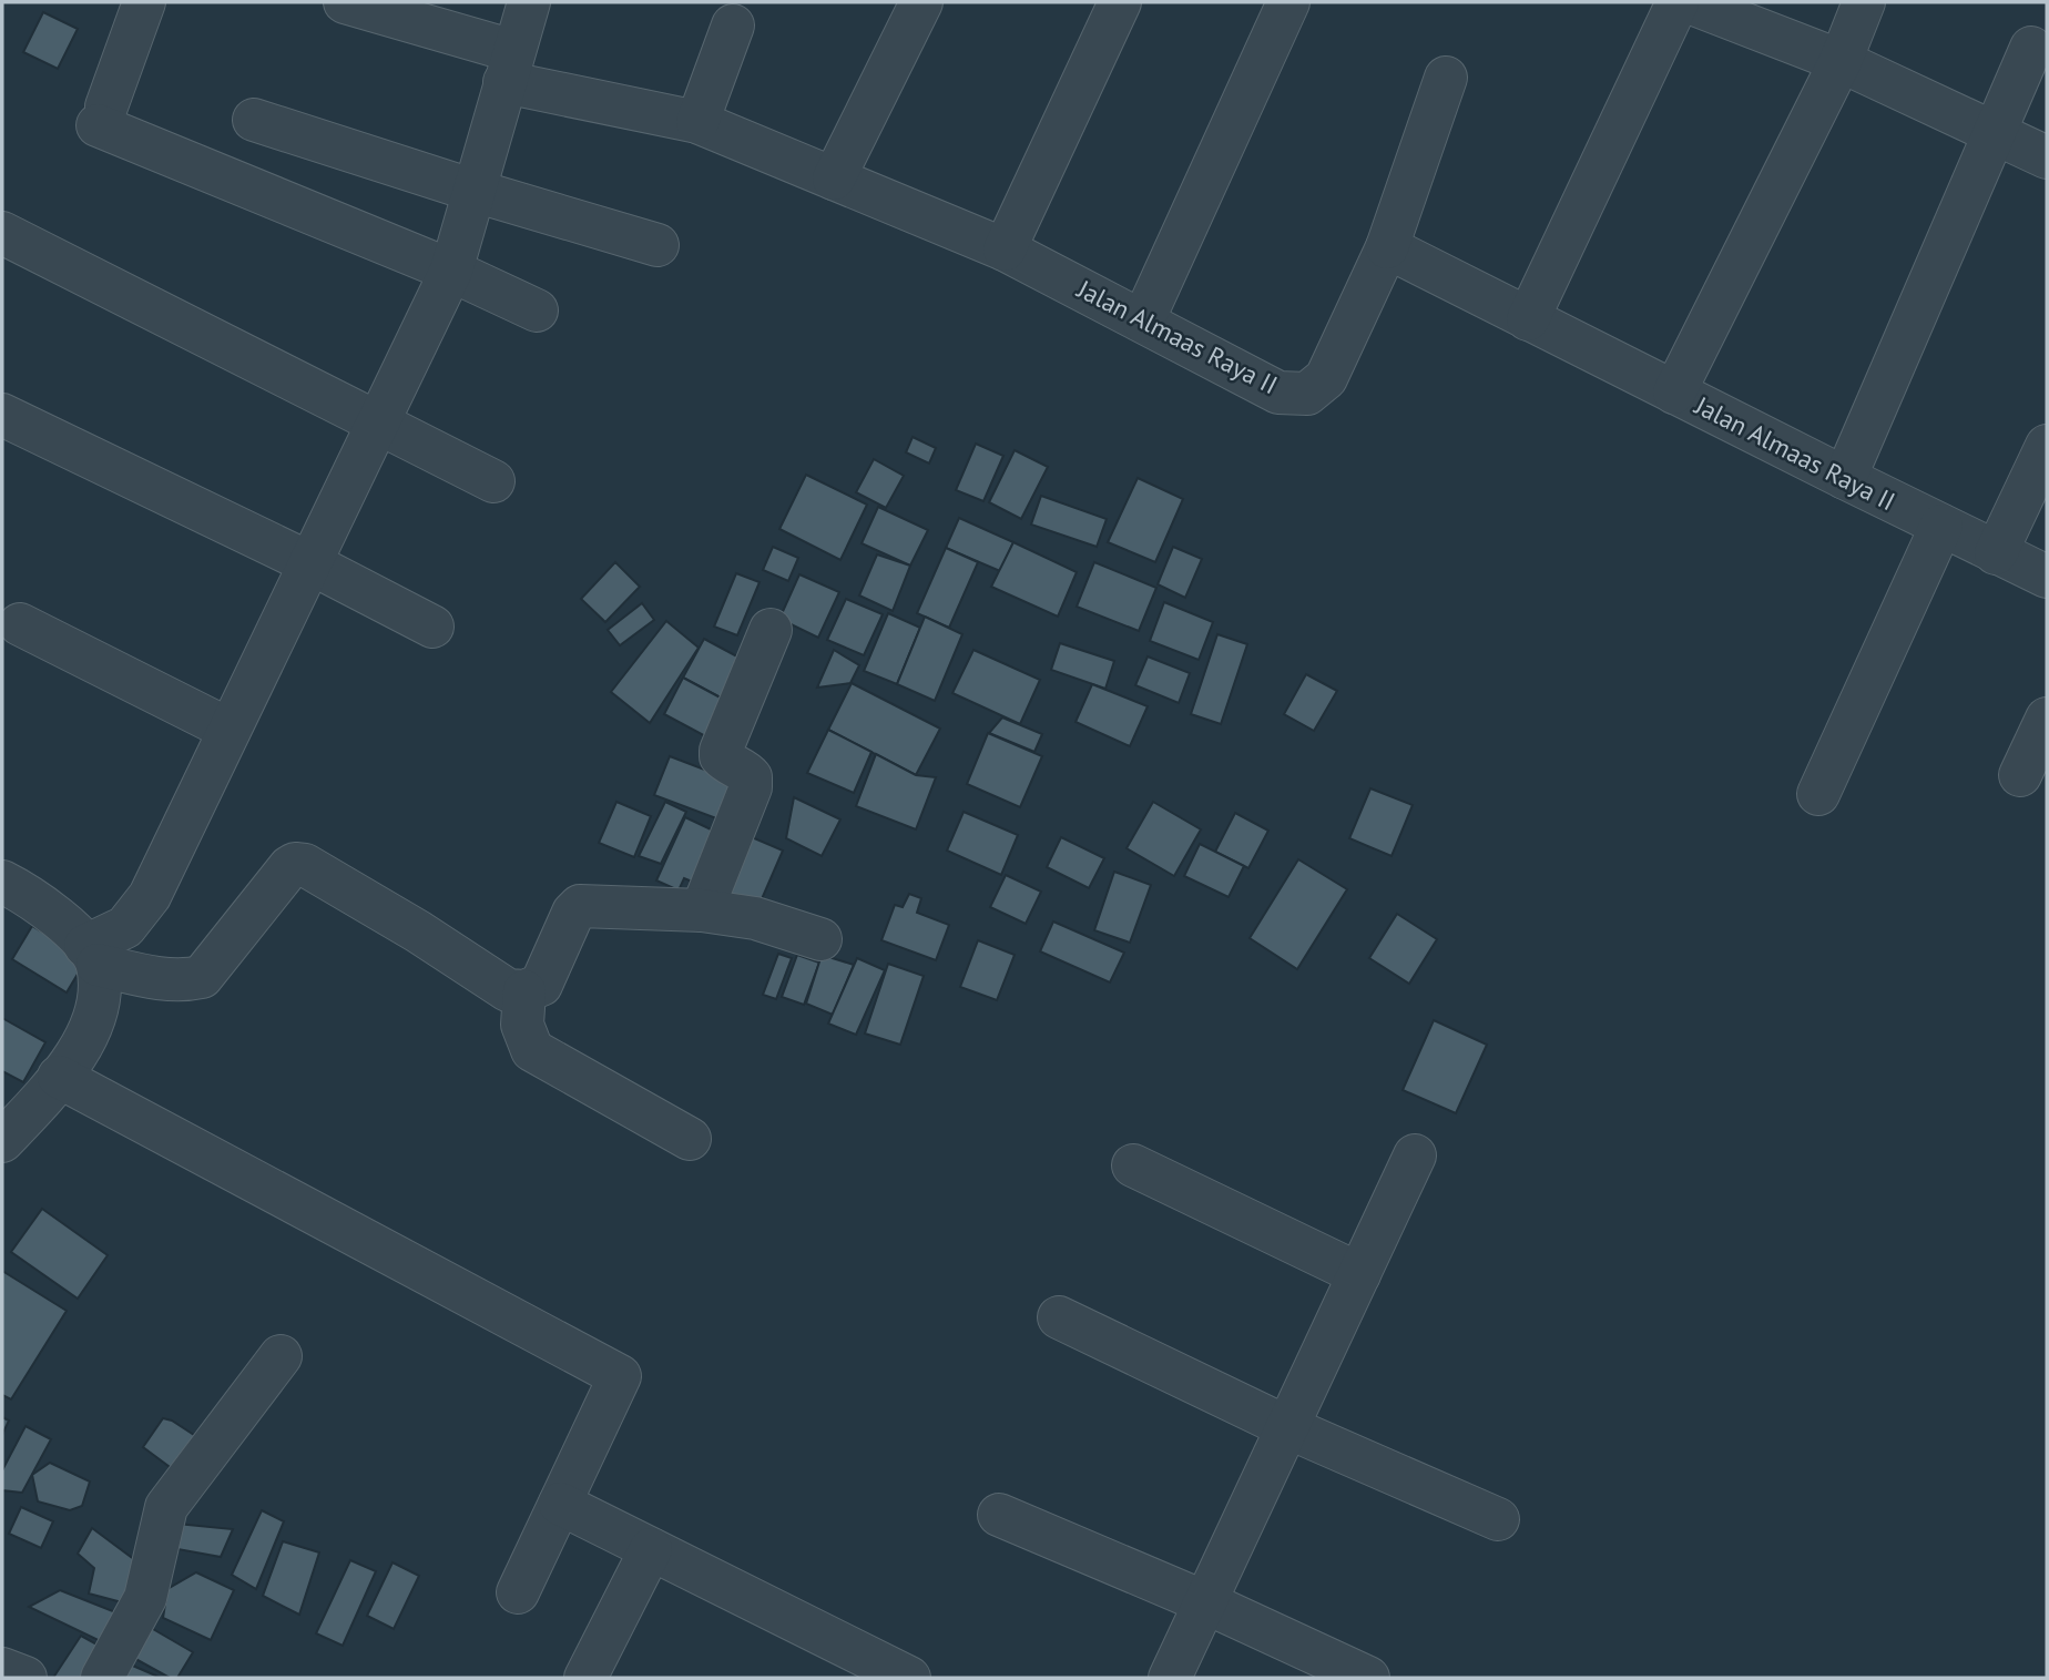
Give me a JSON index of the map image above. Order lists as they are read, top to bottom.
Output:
{
  "streets": {
    "street": ["Jalan Almaas Raya II"]
  }
}
